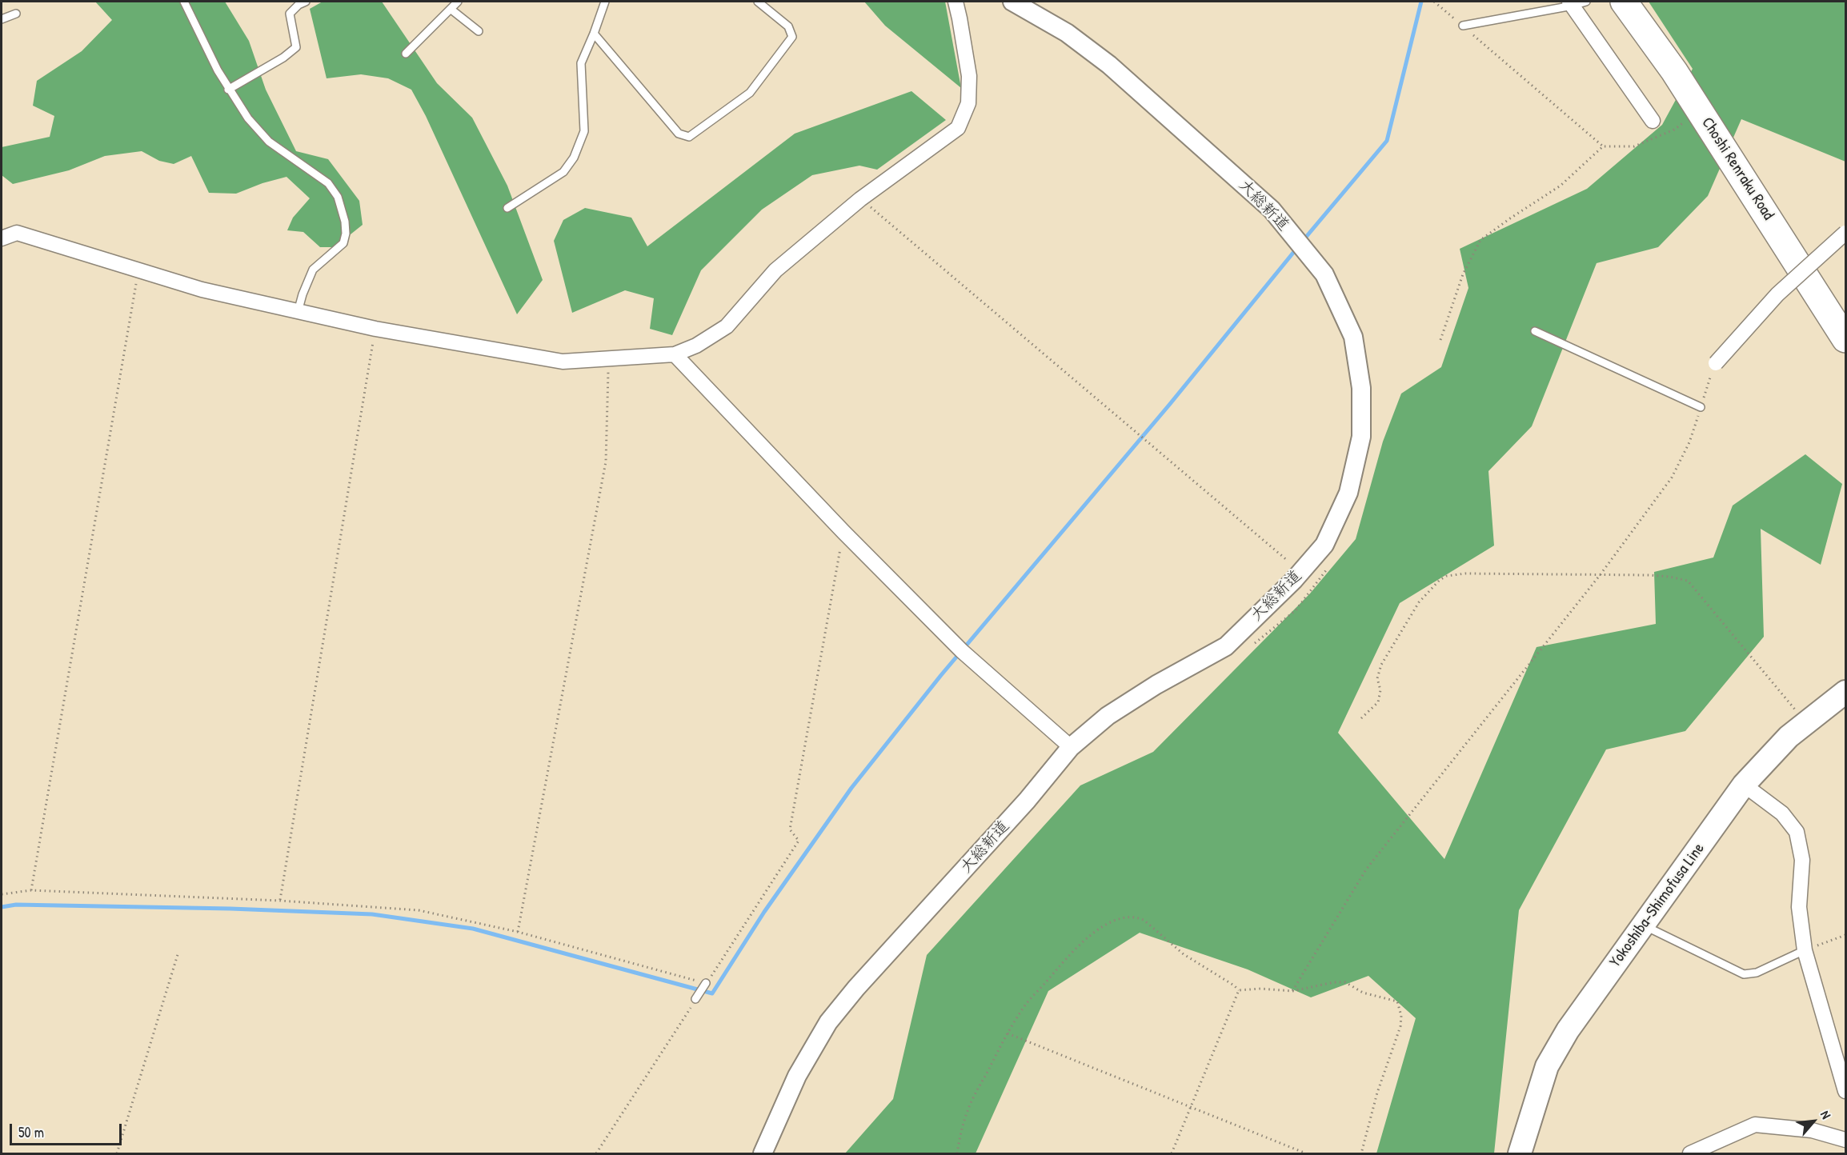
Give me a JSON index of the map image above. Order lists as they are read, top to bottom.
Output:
{
  "streets": {
    "highway": ["Choshi Renraku Road"],
    "main road": ["Yokoshiba-Shimofusa Line"],
    "street": ["大総新道"]
  },
  "scale_bar": "50 m",
  "north": "top right"
}
